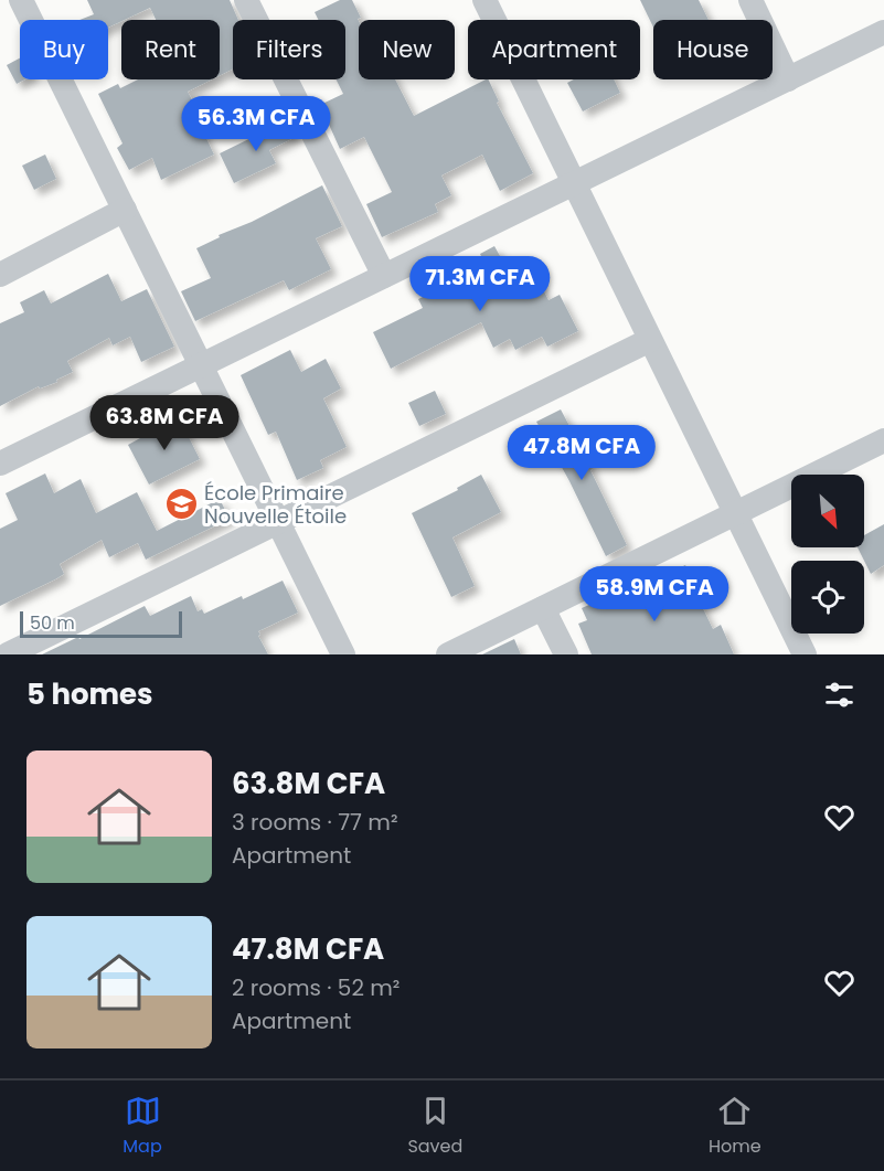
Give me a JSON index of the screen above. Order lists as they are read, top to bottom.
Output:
{
  "places": {
    "school or university": ["École Primaire Nouvelle Étoile"]
  },
  "scale_bar": "50 m",
  "north": "bottom right",
  "page": {
    "chip": [
      "Buy",
      "Rent",
      "Filters",
      "New",
      "Apartment",
      "House"
    ],
    "price": [
      "56.3M CFA",
      "71.3M CFA",
      "63.8M CFA",
      "47.8M CFA",
      "58.9M CFA"
    ],
    "scale": "50 m",
    "heading": "5 homes",
    "list": [
      {
        "name": "63.8M CFA",
        "note": "3 rooms · 77 m² · Apartment"
      },
      {
        "name": "47.8M CFA",
        "note": "2 rooms · 52 m² · Apartment"
      }
    ],
    "tabs": ["Map", "Saved", "Home"]
  }
}
